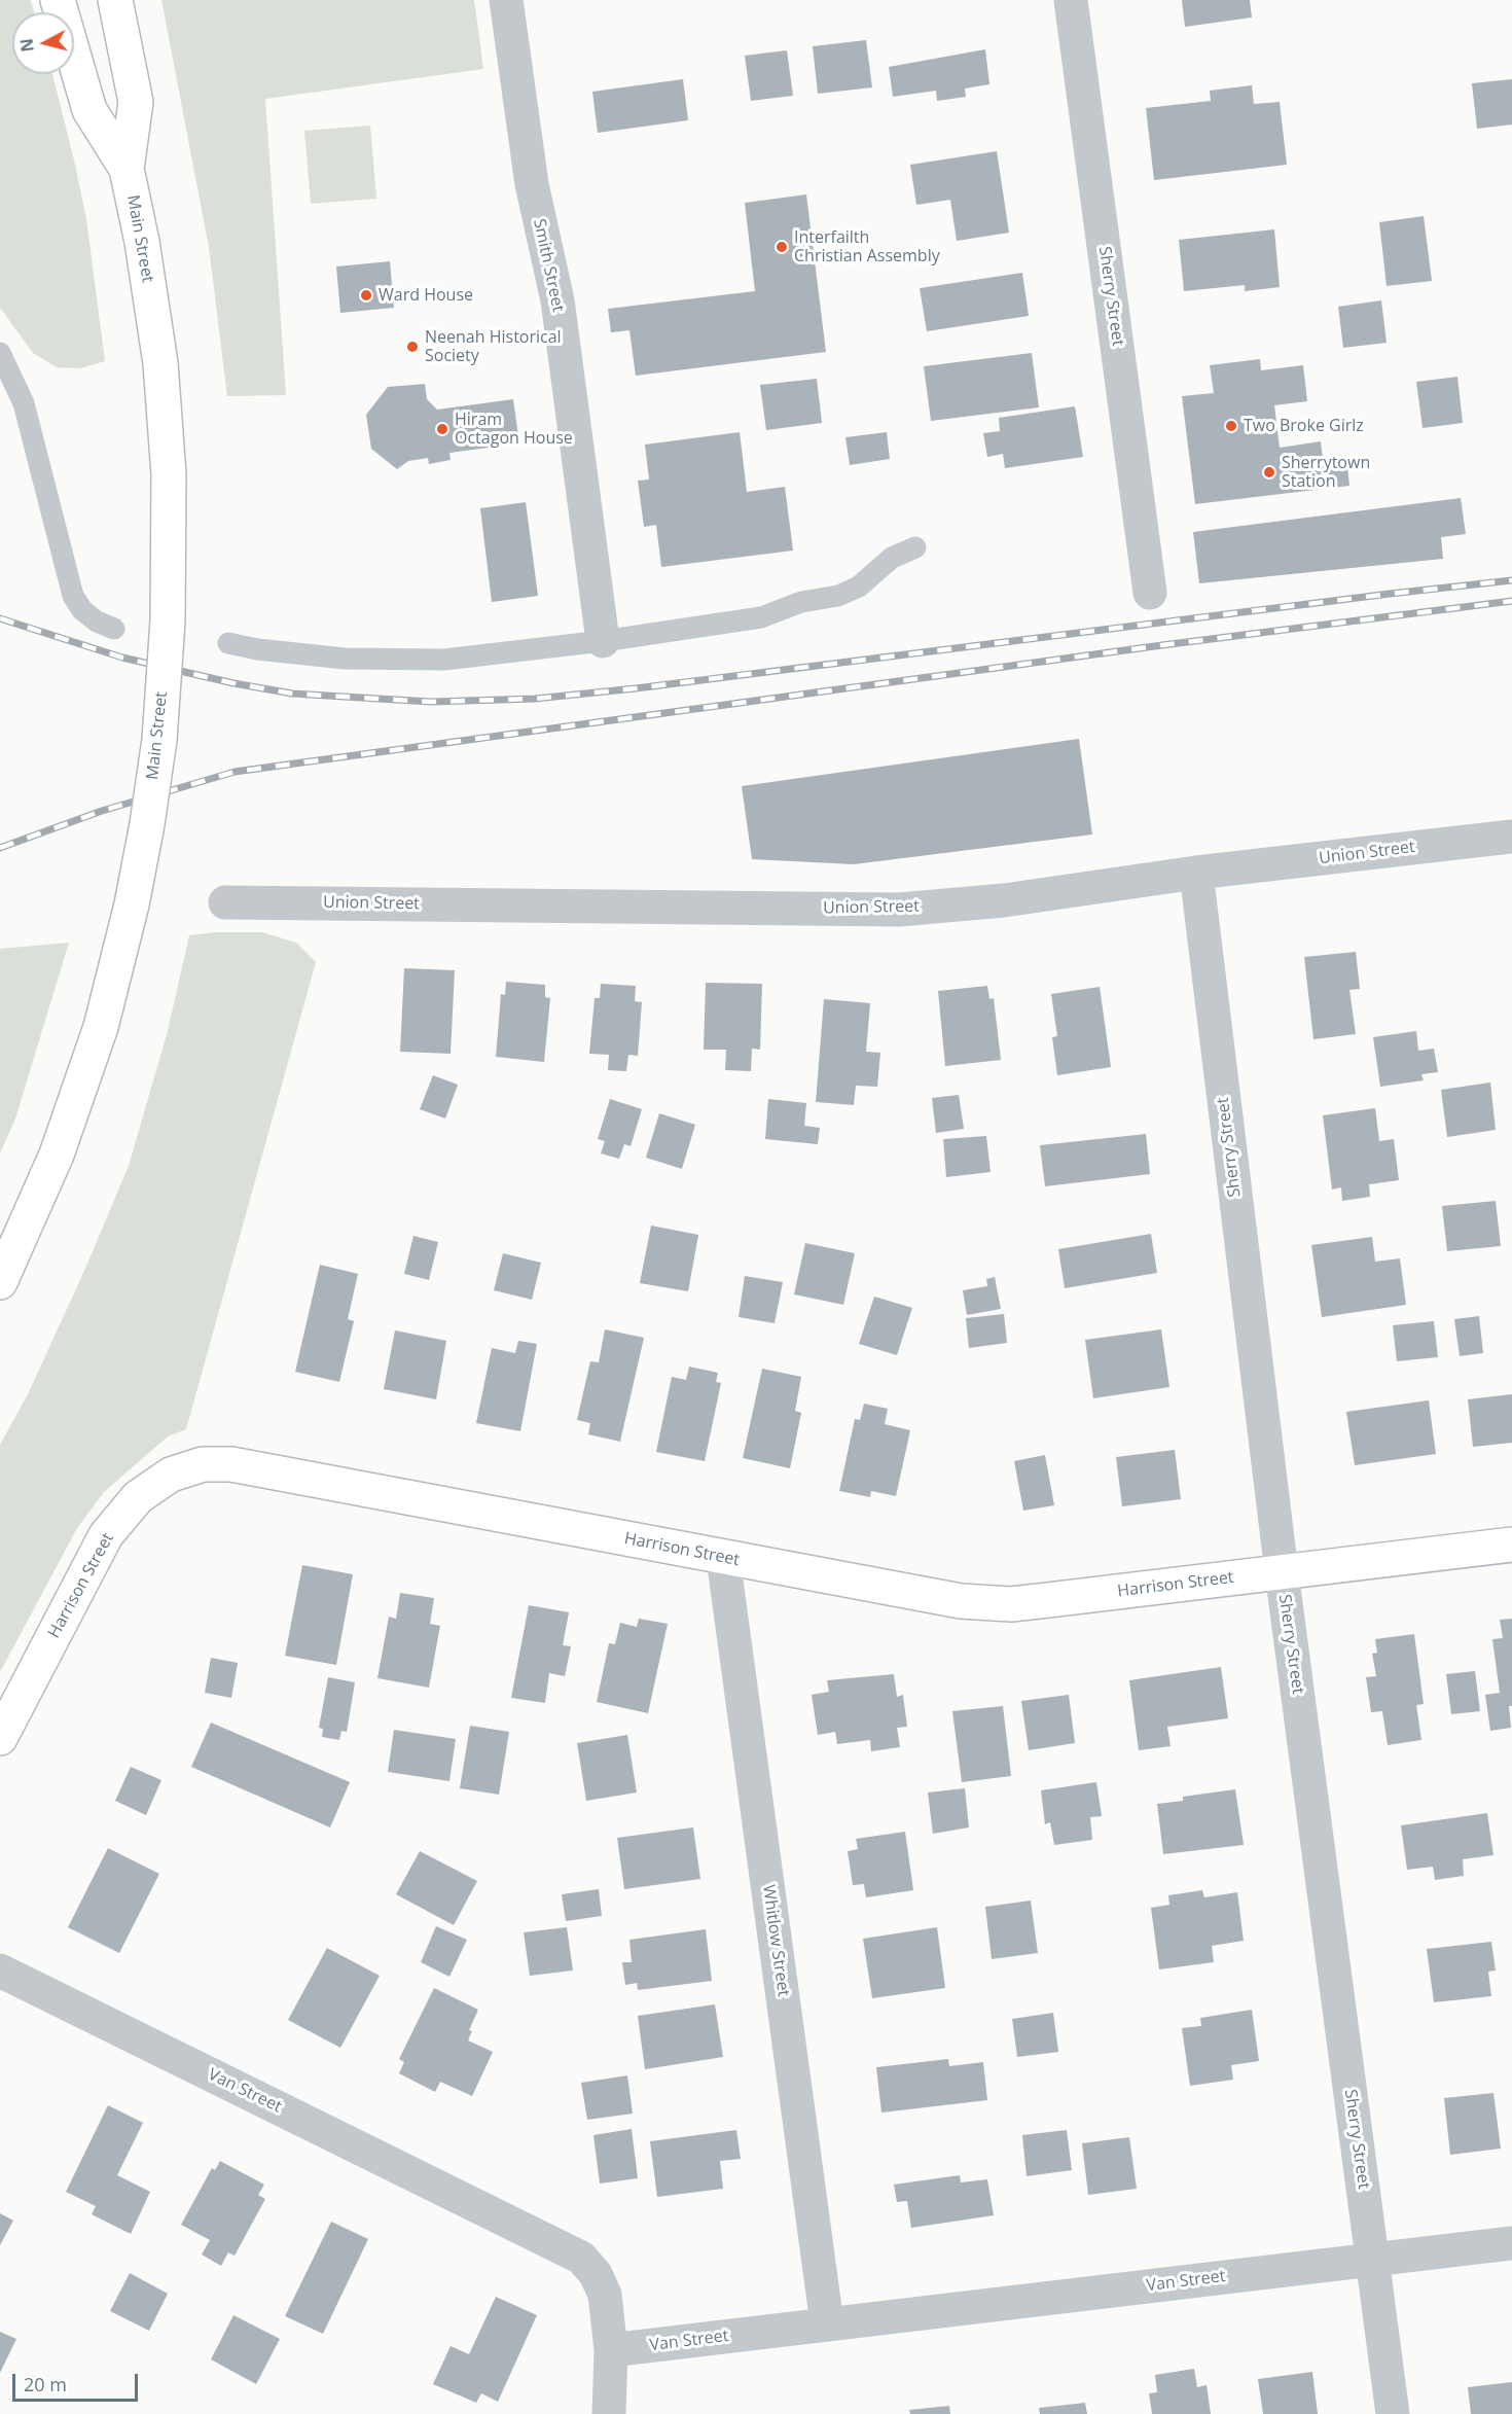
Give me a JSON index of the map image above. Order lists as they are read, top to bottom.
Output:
{
  "streets": {
    "street": [
      "Main Street",
      "Smith Street",
      "Sherry Street",
      "Union Street",
      "Harrison Street",
      "Whitlow Street",
      "Van Street"
    ]
  },
  "crossings": [
    ["Sherry Street", "Union Street"],
    ["Sherry Street", "Harrison Street"],
    ["Sherry Street", "Van Street"],
    ["Harrison Street", "Whitlow Street"],
    ["Whitlow Street", "Van Street"]
  ],
  "places": [
    "Interfailth Christian Assembly",
    "Ward House",
    "Neenah Historical Society",
    "Two Broke Girlz",
    "Hiram Octagon House",
    "Sherrytown Station"
  ],
  "scale_bar": "20 m",
  "north": "left"
}
